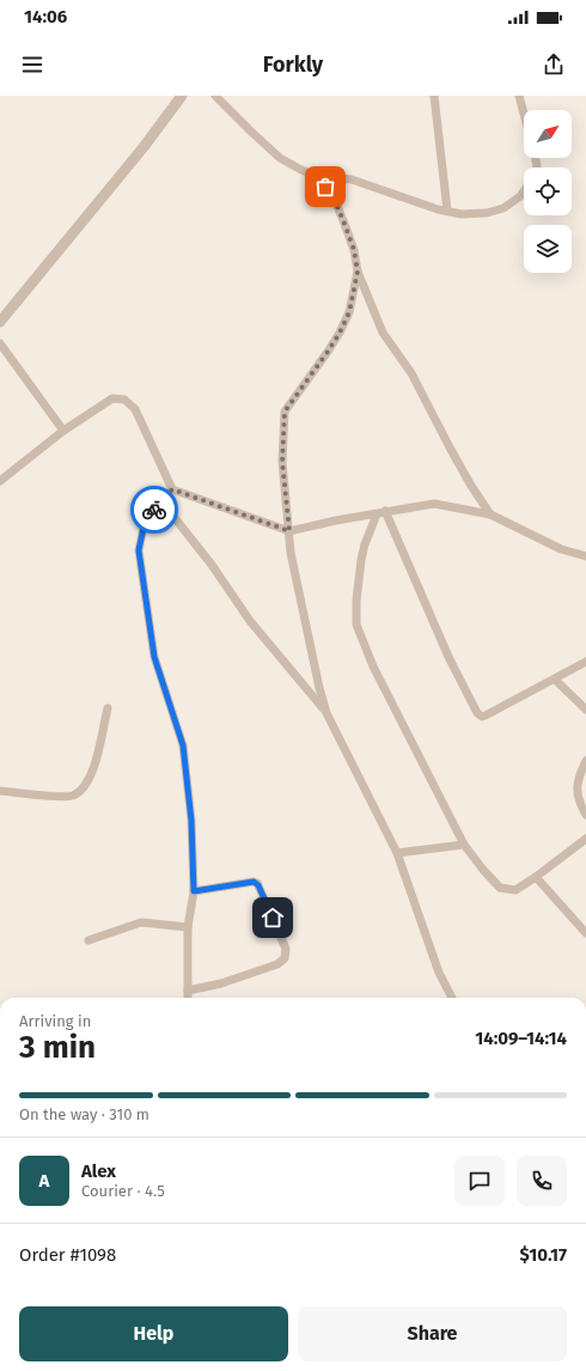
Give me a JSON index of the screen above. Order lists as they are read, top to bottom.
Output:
{
  "north": "top right",
  "page": {
    "status": "14:06",
    "header": "Forkly",
    "heading": ["3 min", "Arriving in", "14:09–14:14"],
    "panel": [
      "Alex",
      "Courier · 4.5",
      "Order #1098",
      "$10.17"
    ],
    "bar": "On the way · 310 m",
    "round": "A",
    "buttons": ["Help", "Share"]
  }
}
